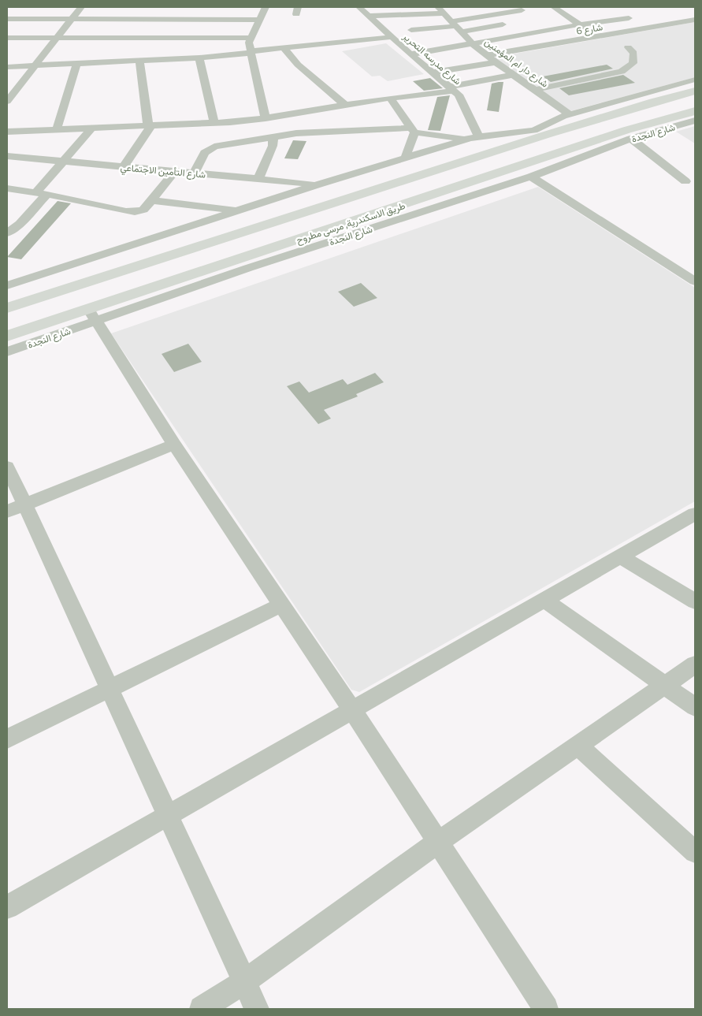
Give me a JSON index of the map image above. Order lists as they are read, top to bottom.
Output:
{
  "streets": {
    "main road": ["طريق الاسكندرية, مرسى مطروح"],
    "street": [
      "شارع 6",
      "شارع مدرسه التحرير",
      "شارع دار ام المؤمنين",
      "شارع النجدة",
      "شارع التأمين الاجتماعي"
    ]
  },
  "crossings": [
    ["شارع 6", "شارع دار ام المؤمنين"],
    ["شارع النجدة", "طريق الاسكندرية, مرسى مطروح"]
  ]
}
